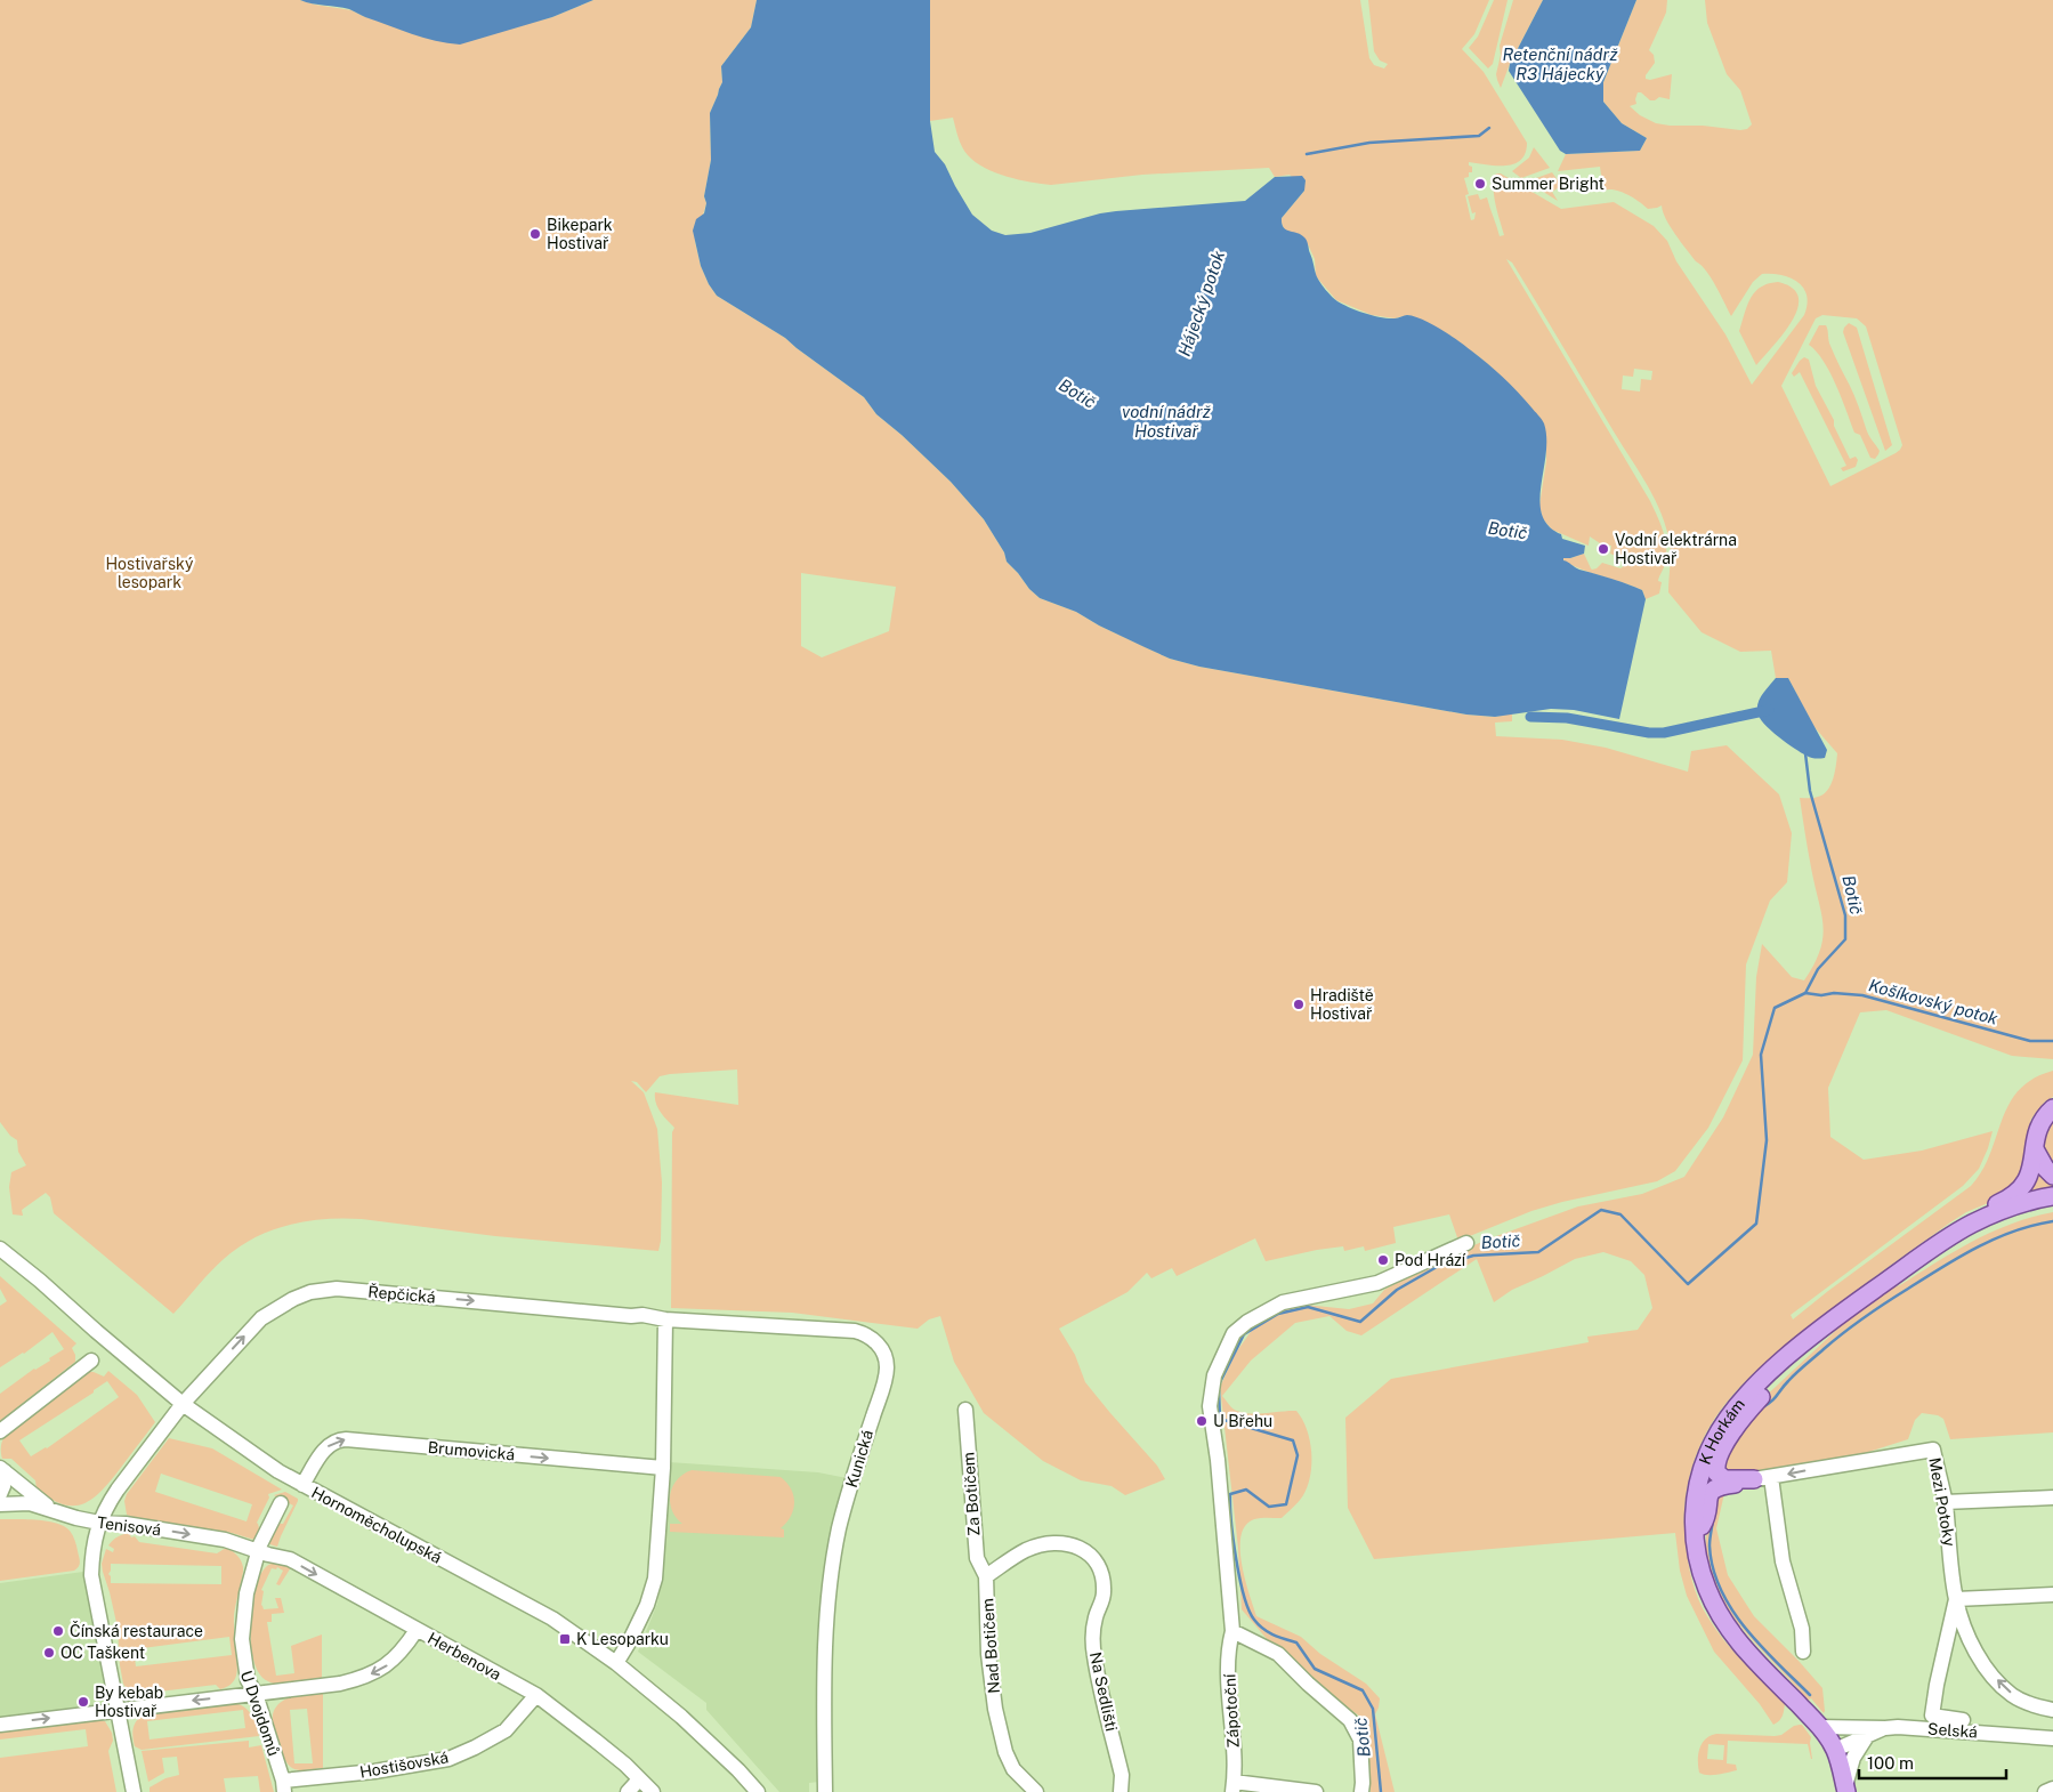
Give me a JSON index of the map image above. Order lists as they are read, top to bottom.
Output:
{
  "streets": {
    "main road": ["K Horkám"],
    "street": [
      "Řepčická",
      "Brumovická",
      "Kunická",
      "Za Botičem",
      "Mezi Potoky",
      "Hornoměcholupská",
      "Tenisová",
      "Nad Botičem",
      "Herbenova",
      "Na Sedlišti",
      "Zápotoční",
      "U Dvojdomů",
      "Selská",
      "Hostišovská"
    ]
  },
  "crossings": [
    ["Řepčická", "Kunická"],
    ["Řepčická", "Hornoměcholupská"],
    ["Řepčická", "Tenisová"],
    ["K Horkám", "Selská"],
    ["Brumovická", "Hornoměcholupská"],
    ["Za Botičem", "Nad Botičem"],
    ["Tenisová", "Herbenova"],
    ["Tenisová", "U Dvojdomů"],
    ["Nad Botičem", "Na Sedlišti"],
    ["Herbenova", "U Dvojdomů"],
    ["Herbenova", "Hostišovská"],
    ["U Dvojdomů", "Hostišovská"]
  ],
  "one_way": [
    "Řepčická",
    "Brumovická",
    "Mezi Potoky",
    "Tenisová",
    "Herbenova"
  ],
  "water": [
    "Retenční nádrž R3 Hájecký",
    "Hájecký potok",
    "Botič",
    "vodní nádrž Hostivař",
    "Košíkovský potok"
  ],
  "parks": ["Hostivařský lesopark"],
  "places": {
    "other": [
      "Summer Bright",
      "Bikepark Hostivař",
      "Vodní elektrárna Hostivař",
      "Hradiště Hostivař",
      "Pod Hrází",
      "U Břehu",
      "Čínská restaurace",
      "OC Taškent",
      "By kebab Hostivař"
    ],
    "transit": ["K Lesoparku"]
  },
  "scale_bar": "100 m"
}
